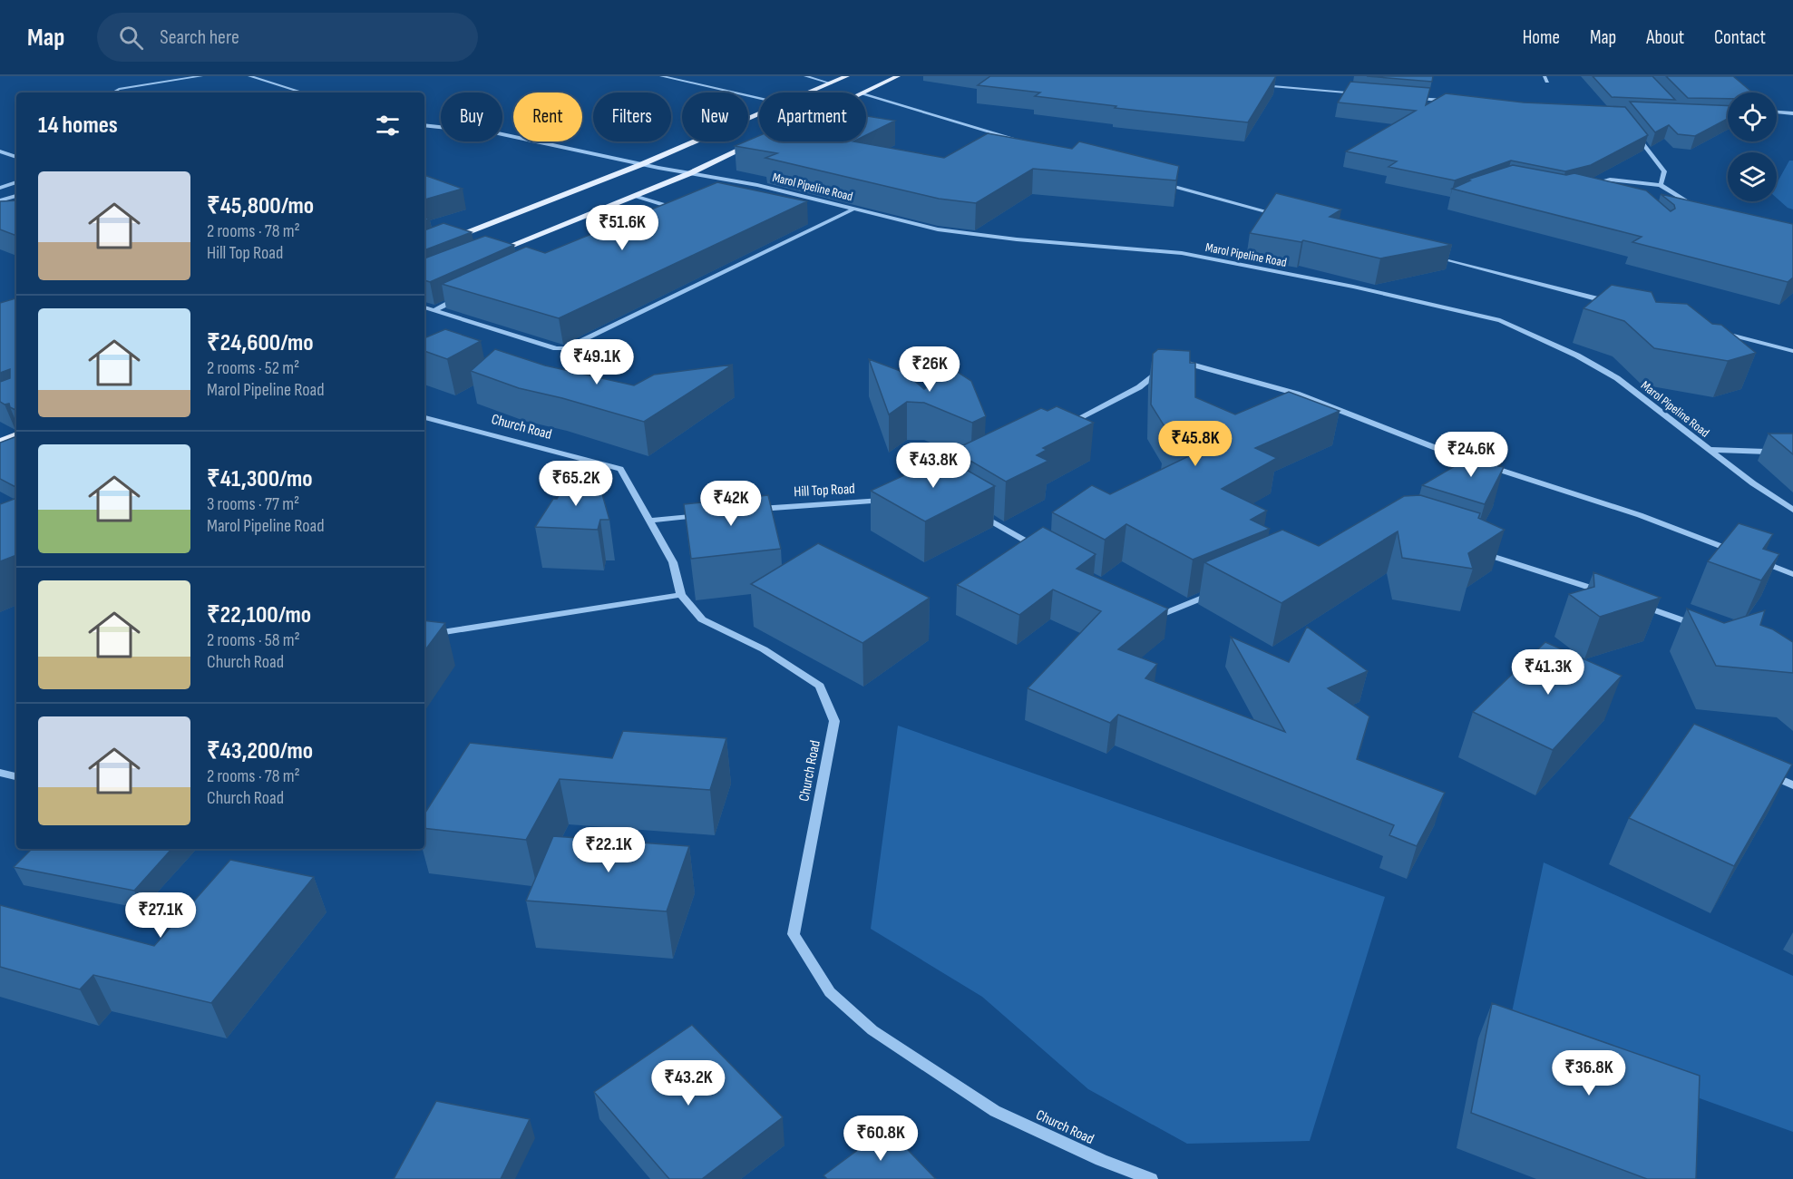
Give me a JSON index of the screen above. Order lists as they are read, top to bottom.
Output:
{
  "streets": {
    "street": ["Marol Pipeline Road", "Church Road", "Hill Top Road"]
  },
  "page": {
    "header": "Map",
    "search": "Search here",
    "nav": [
      "Home",
      "Map",
      "About",
      "Contact"
    ],
    "chip": [
      "Buy",
      "Rent",
      "Filters",
      "New",
      "Apartment"
    ],
    "heading": "14 homes",
    "list": [
      {
        "name": "₹45,800/mo",
        "note": "2 rooms · 78 m² · Hill Top Road"
      },
      {
        "name": "₹24,600/mo",
        "note": "2 rooms · 52 m² · Marol Pipeline Road"
      },
      {
        "name": "₹41,300/mo",
        "note": "3 rooms · 77 m² · Marol Pipeline Road"
      },
      {
        "name": "₹22,100/mo",
        "note": "2 rooms · 58 m² · Church Road"
      },
      {
        "name": "₹43,200/mo",
        "note": "2 rooms · 78 m² · Church Road"
      }
    ],
    "price": [
      "₹51.6K",
      "₹49.1K",
      "₹26K",
      "₹45.8K",
      "₹24.6K",
      "₹43.8K",
      "₹65.2K",
      "₹42K",
      "₹41.3K",
      "₹22.1K",
      "₹27.1K",
      "₹36.8K",
      "₹43.2K",
      "₹60.8K"
    ]
  }
}
